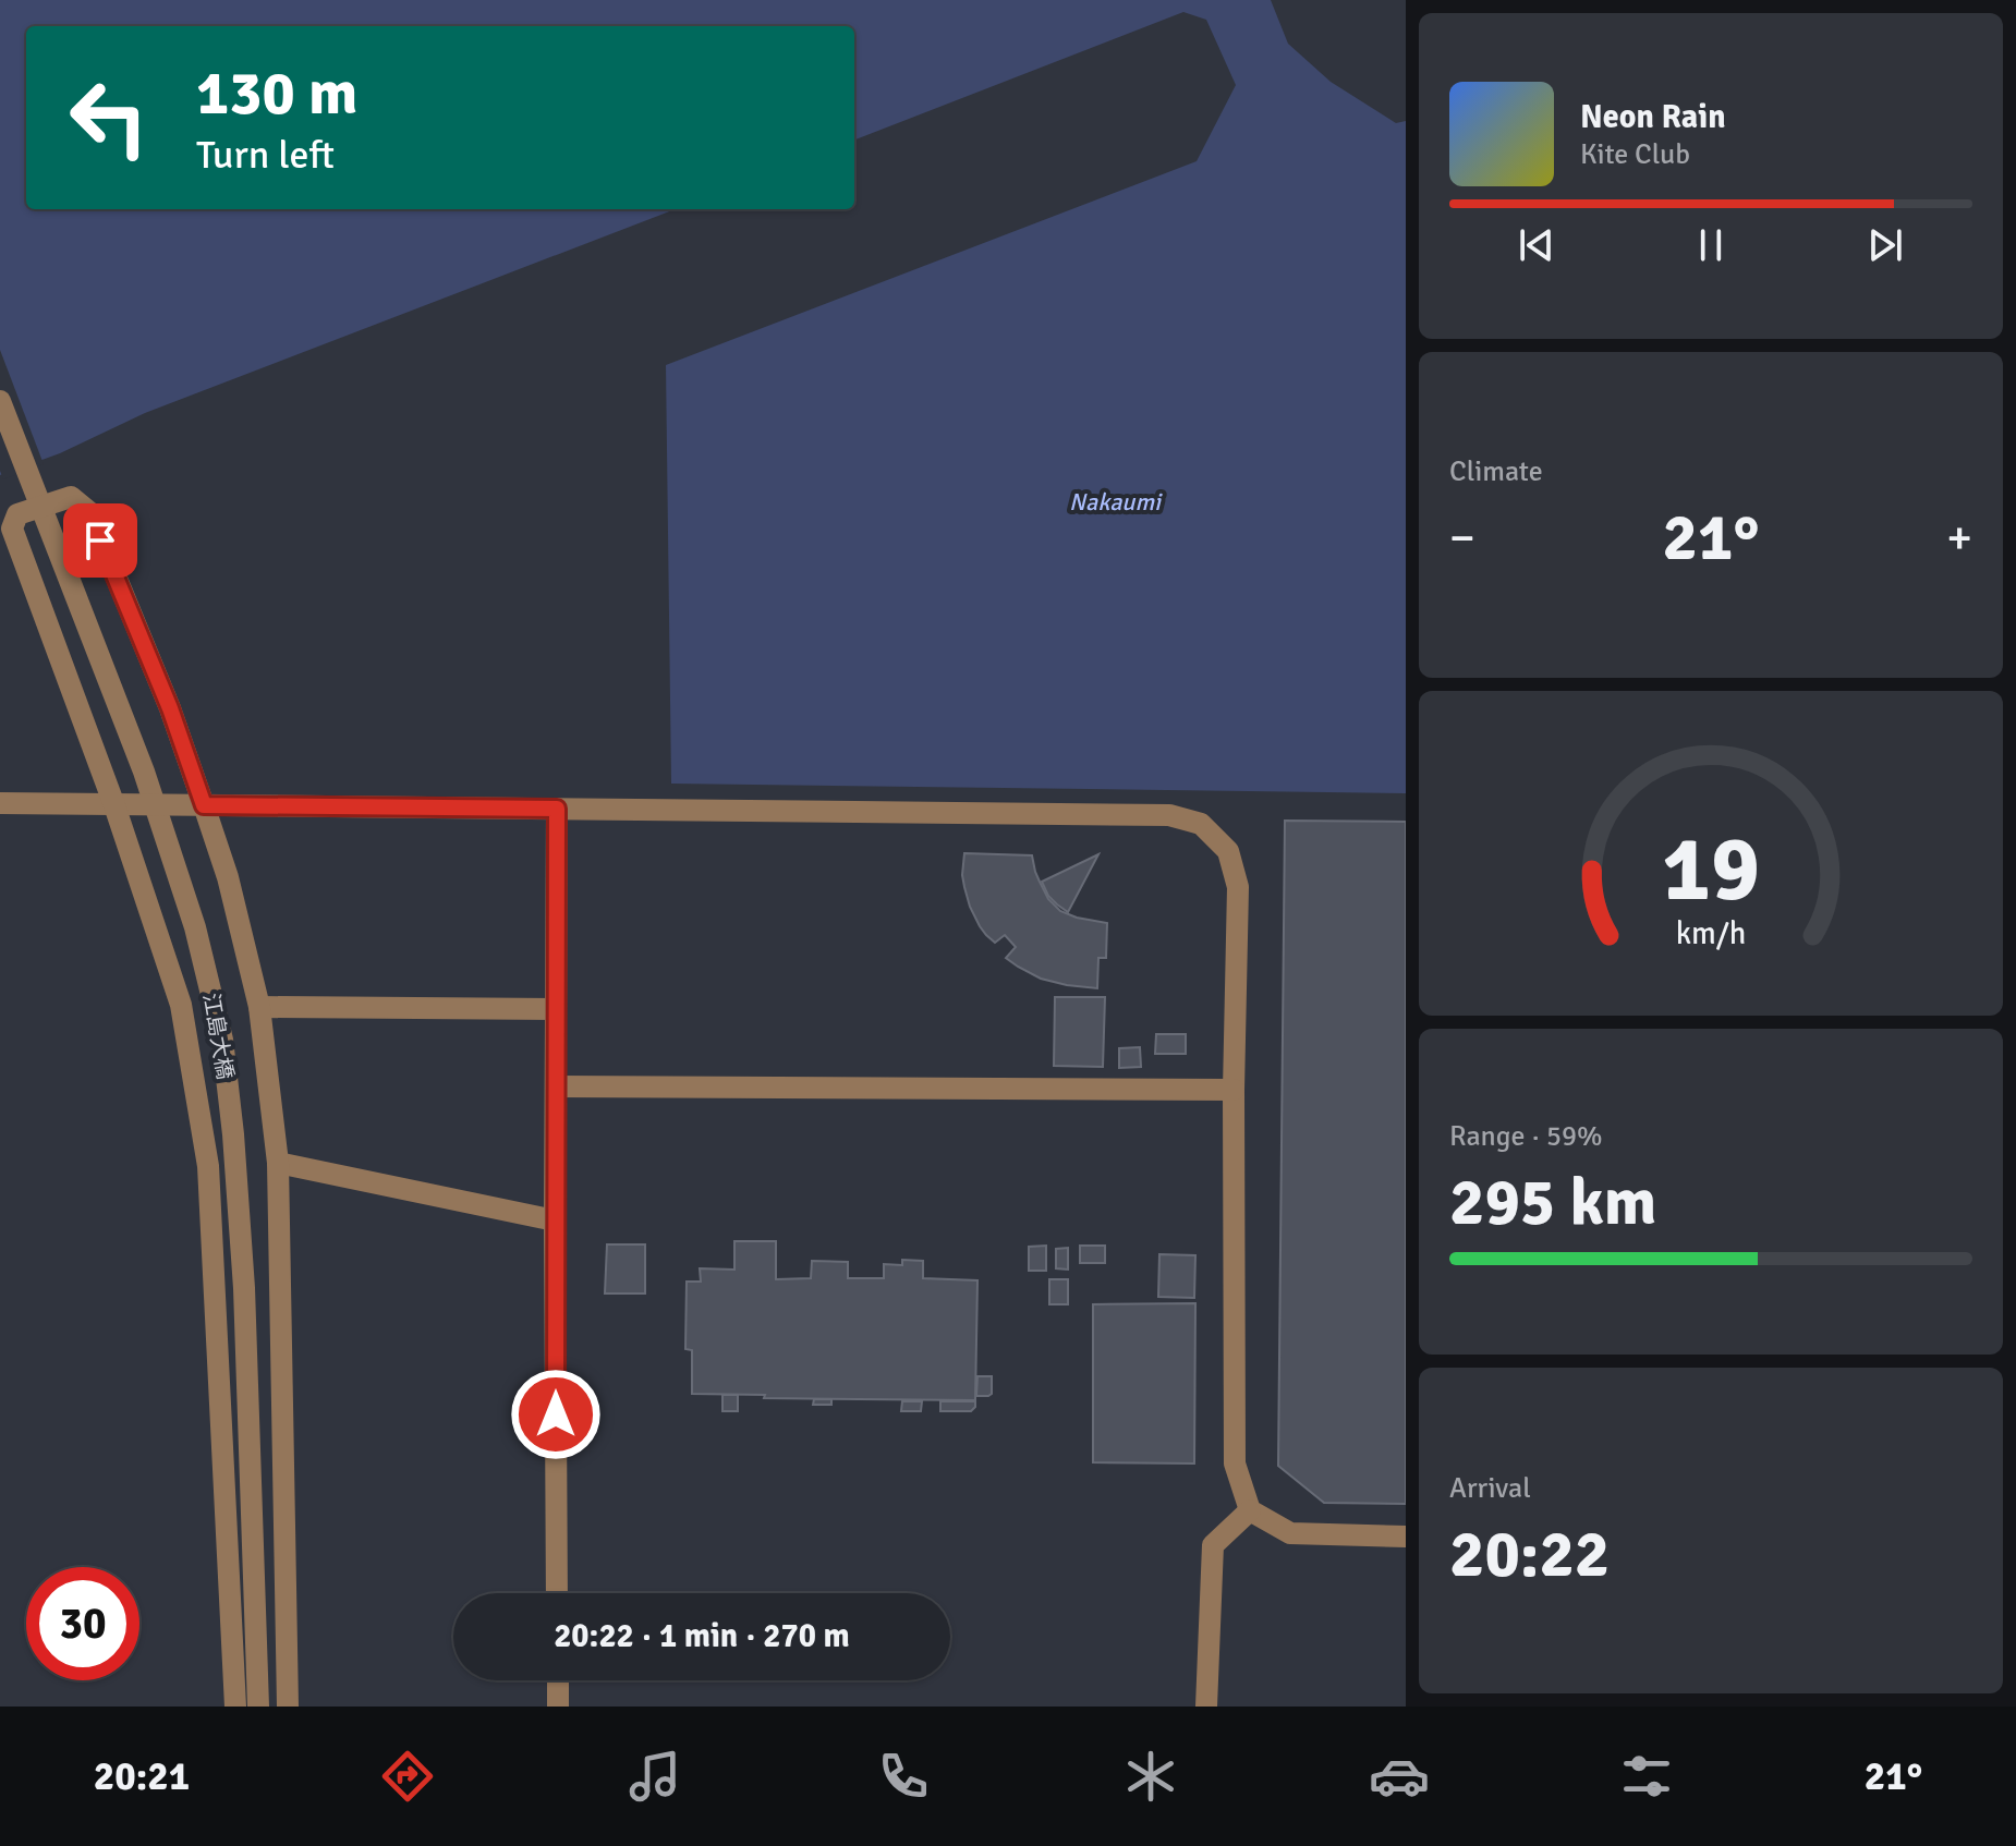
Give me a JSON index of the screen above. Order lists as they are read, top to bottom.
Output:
{
  "streets": {
    "street": ["江島大橋"]
  },
  "water": ["Nakaumi"],
  "page": {
    "turn": ["130 m", "Turn left"],
    "song": ["Neon Rain", "Kite Club"],
    "tile": [
      "Climate",
      ["Range · 59%", "295 km"],
      ["Arrival", "20:22"]
    ],
    "heat": ["−", "21°", "+"],
    "limit": "30",
    "trip": "20:22 · 1 min · 270 m",
    "tabs": ["20:21", "21°"],
    "gauge": ["19", "km/h"]
  }
}
